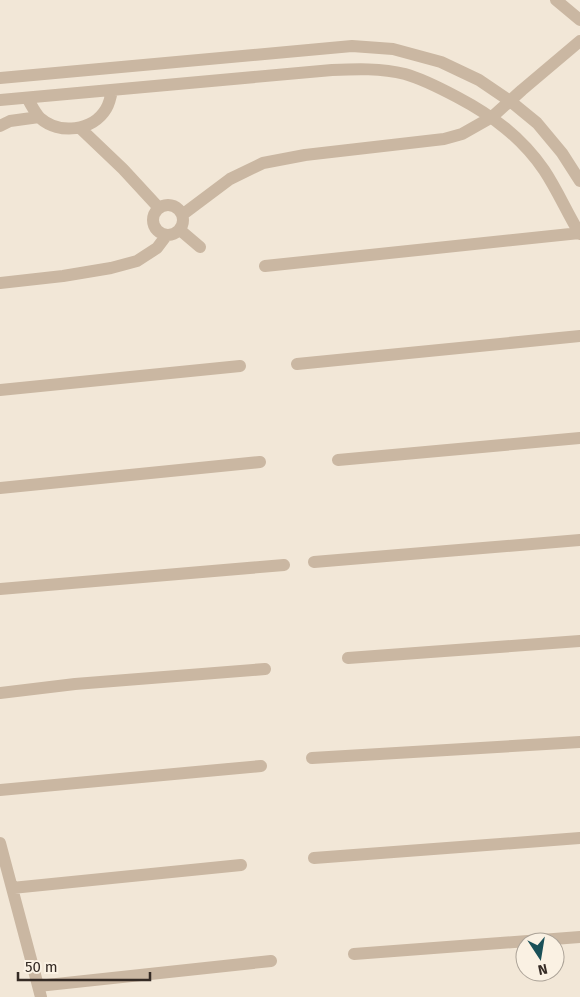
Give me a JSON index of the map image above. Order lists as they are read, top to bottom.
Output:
{
  "scale_bar": "50 m",
  "north": "bottom"
}
